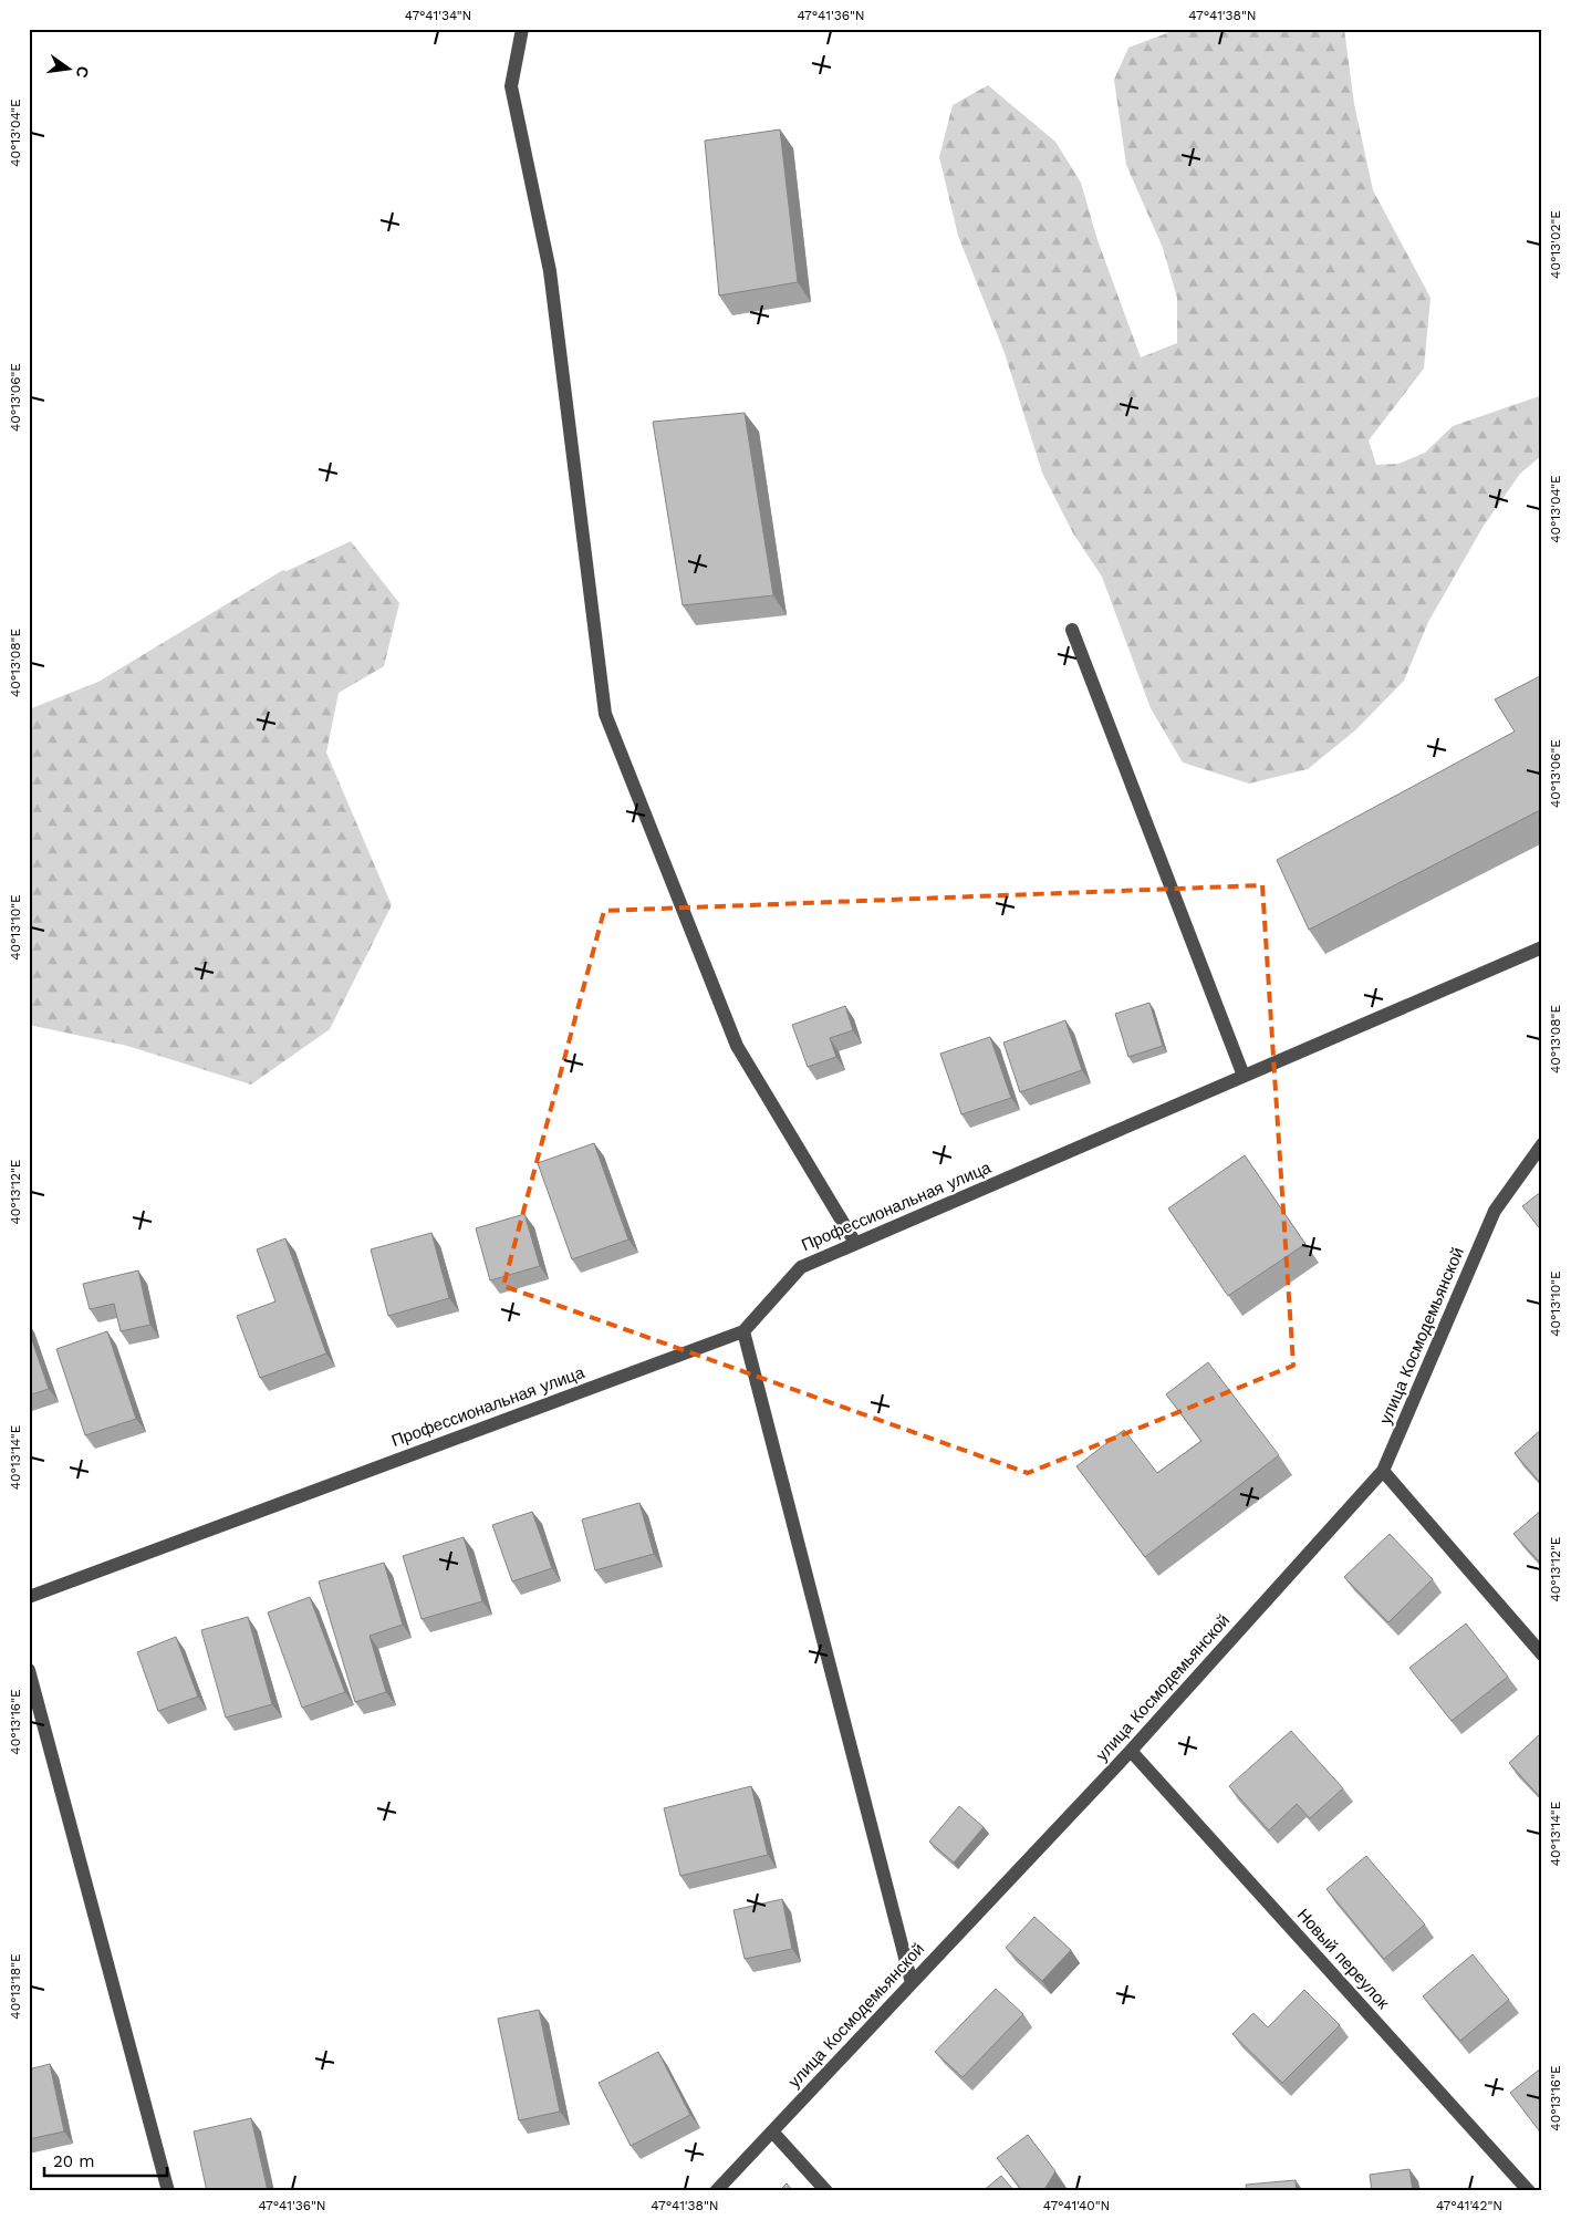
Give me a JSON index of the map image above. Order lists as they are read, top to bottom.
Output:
{
  "streets": {
    "street": ["Профессиональная улица", "улица Космодемьянской", "Новый переулок"]
  },
  "crossings": [
    ["улица Космодемьянской", "Новый переулок"]
  ],
  "scale_bar": "20 m",
  "north": "right",
  "coordinates": [
    "47°41'34\"N",
    "47°41'36\"N",
    "47°41'38\"N",
    "40°13'04\"E",
    "40°13'02\"E",
    "40°13'06\"E",
    "40°13'08\"E",
    "40°13'10\"E",
    "40°13'12\"E",
    "40°13'14\"E",
    "40°13'16\"E",
    "40°13'18\"E",
    "47°41'40\"N",
    "47°41'42\"N"
  ]
}
